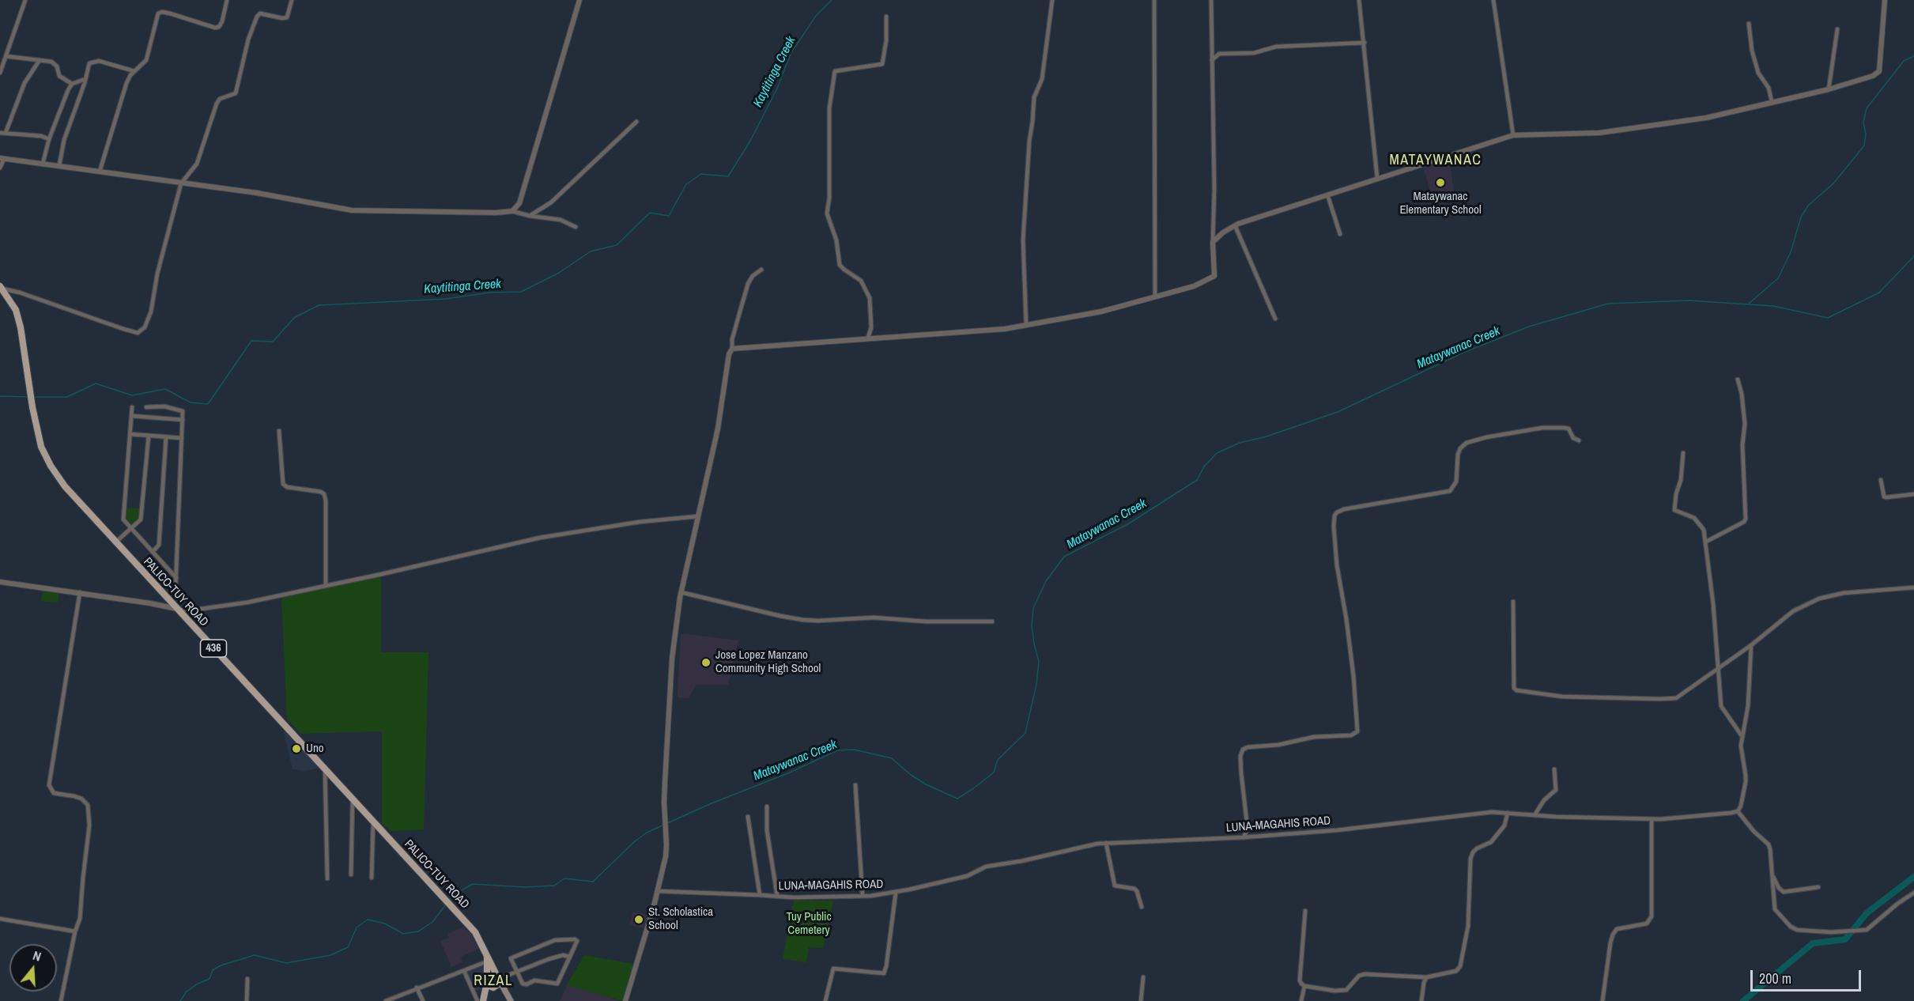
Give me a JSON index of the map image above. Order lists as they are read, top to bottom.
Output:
{
  "streets": {
    "main road": ["PALICO-TUY ROAD", "436"],
    "street": ["LUNA-MAGAHIS ROAD"]
  },
  "crossings": [
    ["PALICO-TUY ROAD", "436"]
  ],
  "districts": ["MATAYWANAC", "RIZAL"],
  "water": ["Kaytitinga Creek", "Mataywanac Creek"],
  "parks": ["Tuy Public Cemetery"],
  "places": [
    "Mataywanac Elementary School",
    "Jose Lopez Manzano Community High School",
    "Uno",
    "St. Scholastica School"
  ],
  "scale_bar": "200 m",
  "north": "top"
}
